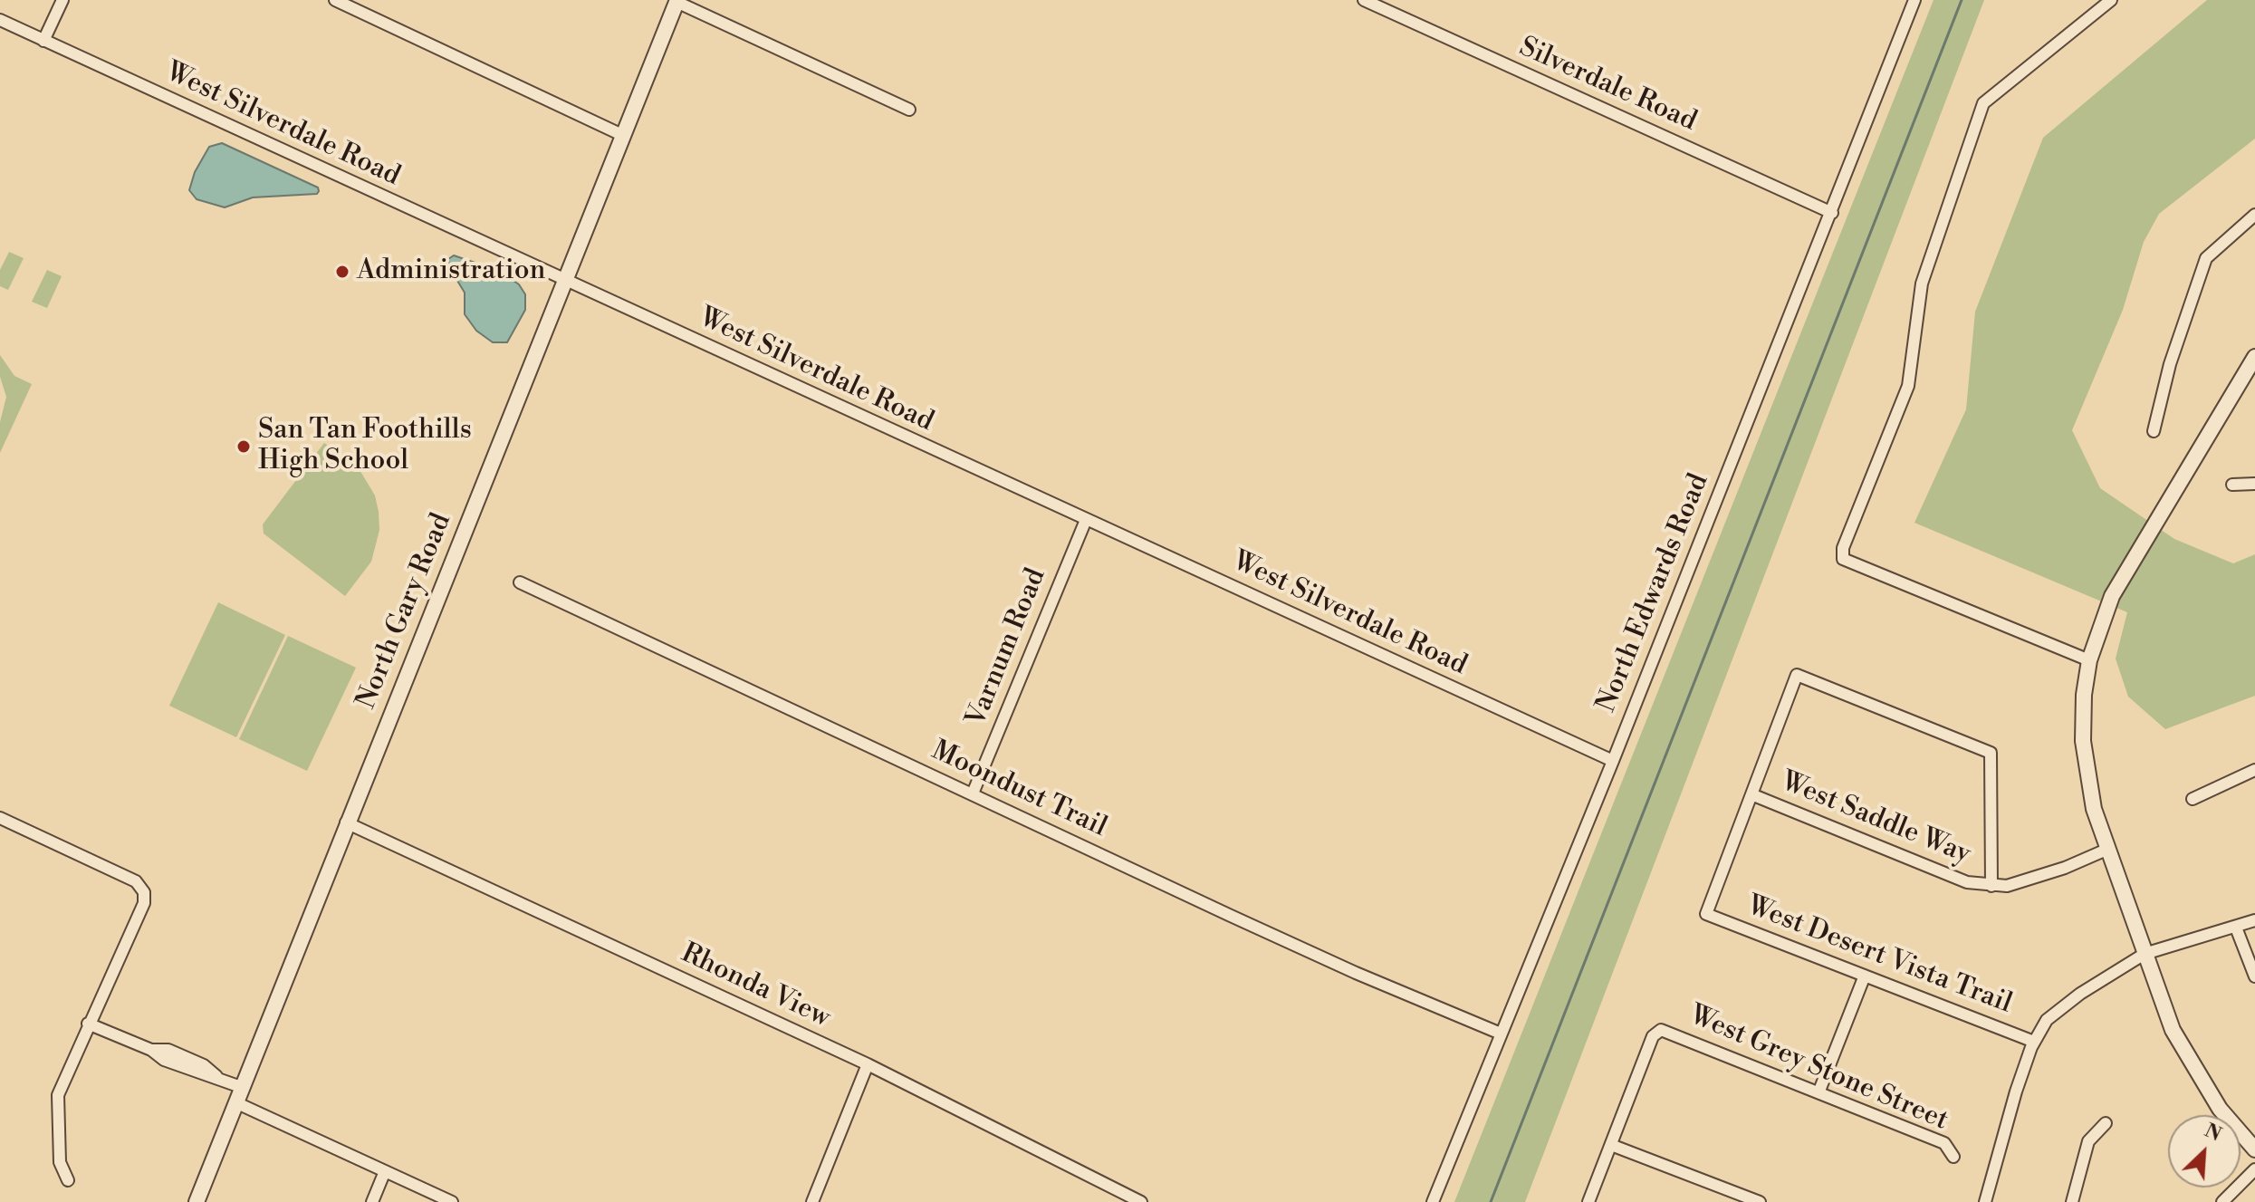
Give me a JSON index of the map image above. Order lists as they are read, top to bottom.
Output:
{
  "streets": {
    "street": [
      "Silverdale Road",
      "West Silverdale Road",
      "North Edwards Road",
      "North Gary Road",
      "Varnum Road",
      "Moondust Trail",
      "West Saddle Way",
      "West Desert Vista Trail",
      "Rhonda View",
      "West Grey Stone Street"
    ]
  },
  "crossings": [
    ["Silverdale Road", "North Edwards Road"],
    ["West Silverdale Road", "North Edwards Road"],
    ["West Silverdale Road", "North Gary Road"],
    ["West Silverdale Road", "Varnum Road"],
    ["North Edwards Road", "Moondust Trail"],
    ["North Gary Road", "Rhonda View"],
    ["Varnum Road", "Moondust Trail"],
    ["West Saddle Way", "West Desert Vista Trail"]
  ],
  "places": ["Administration", "San Tan Foothills High School"],
  "north": "top right"
}
